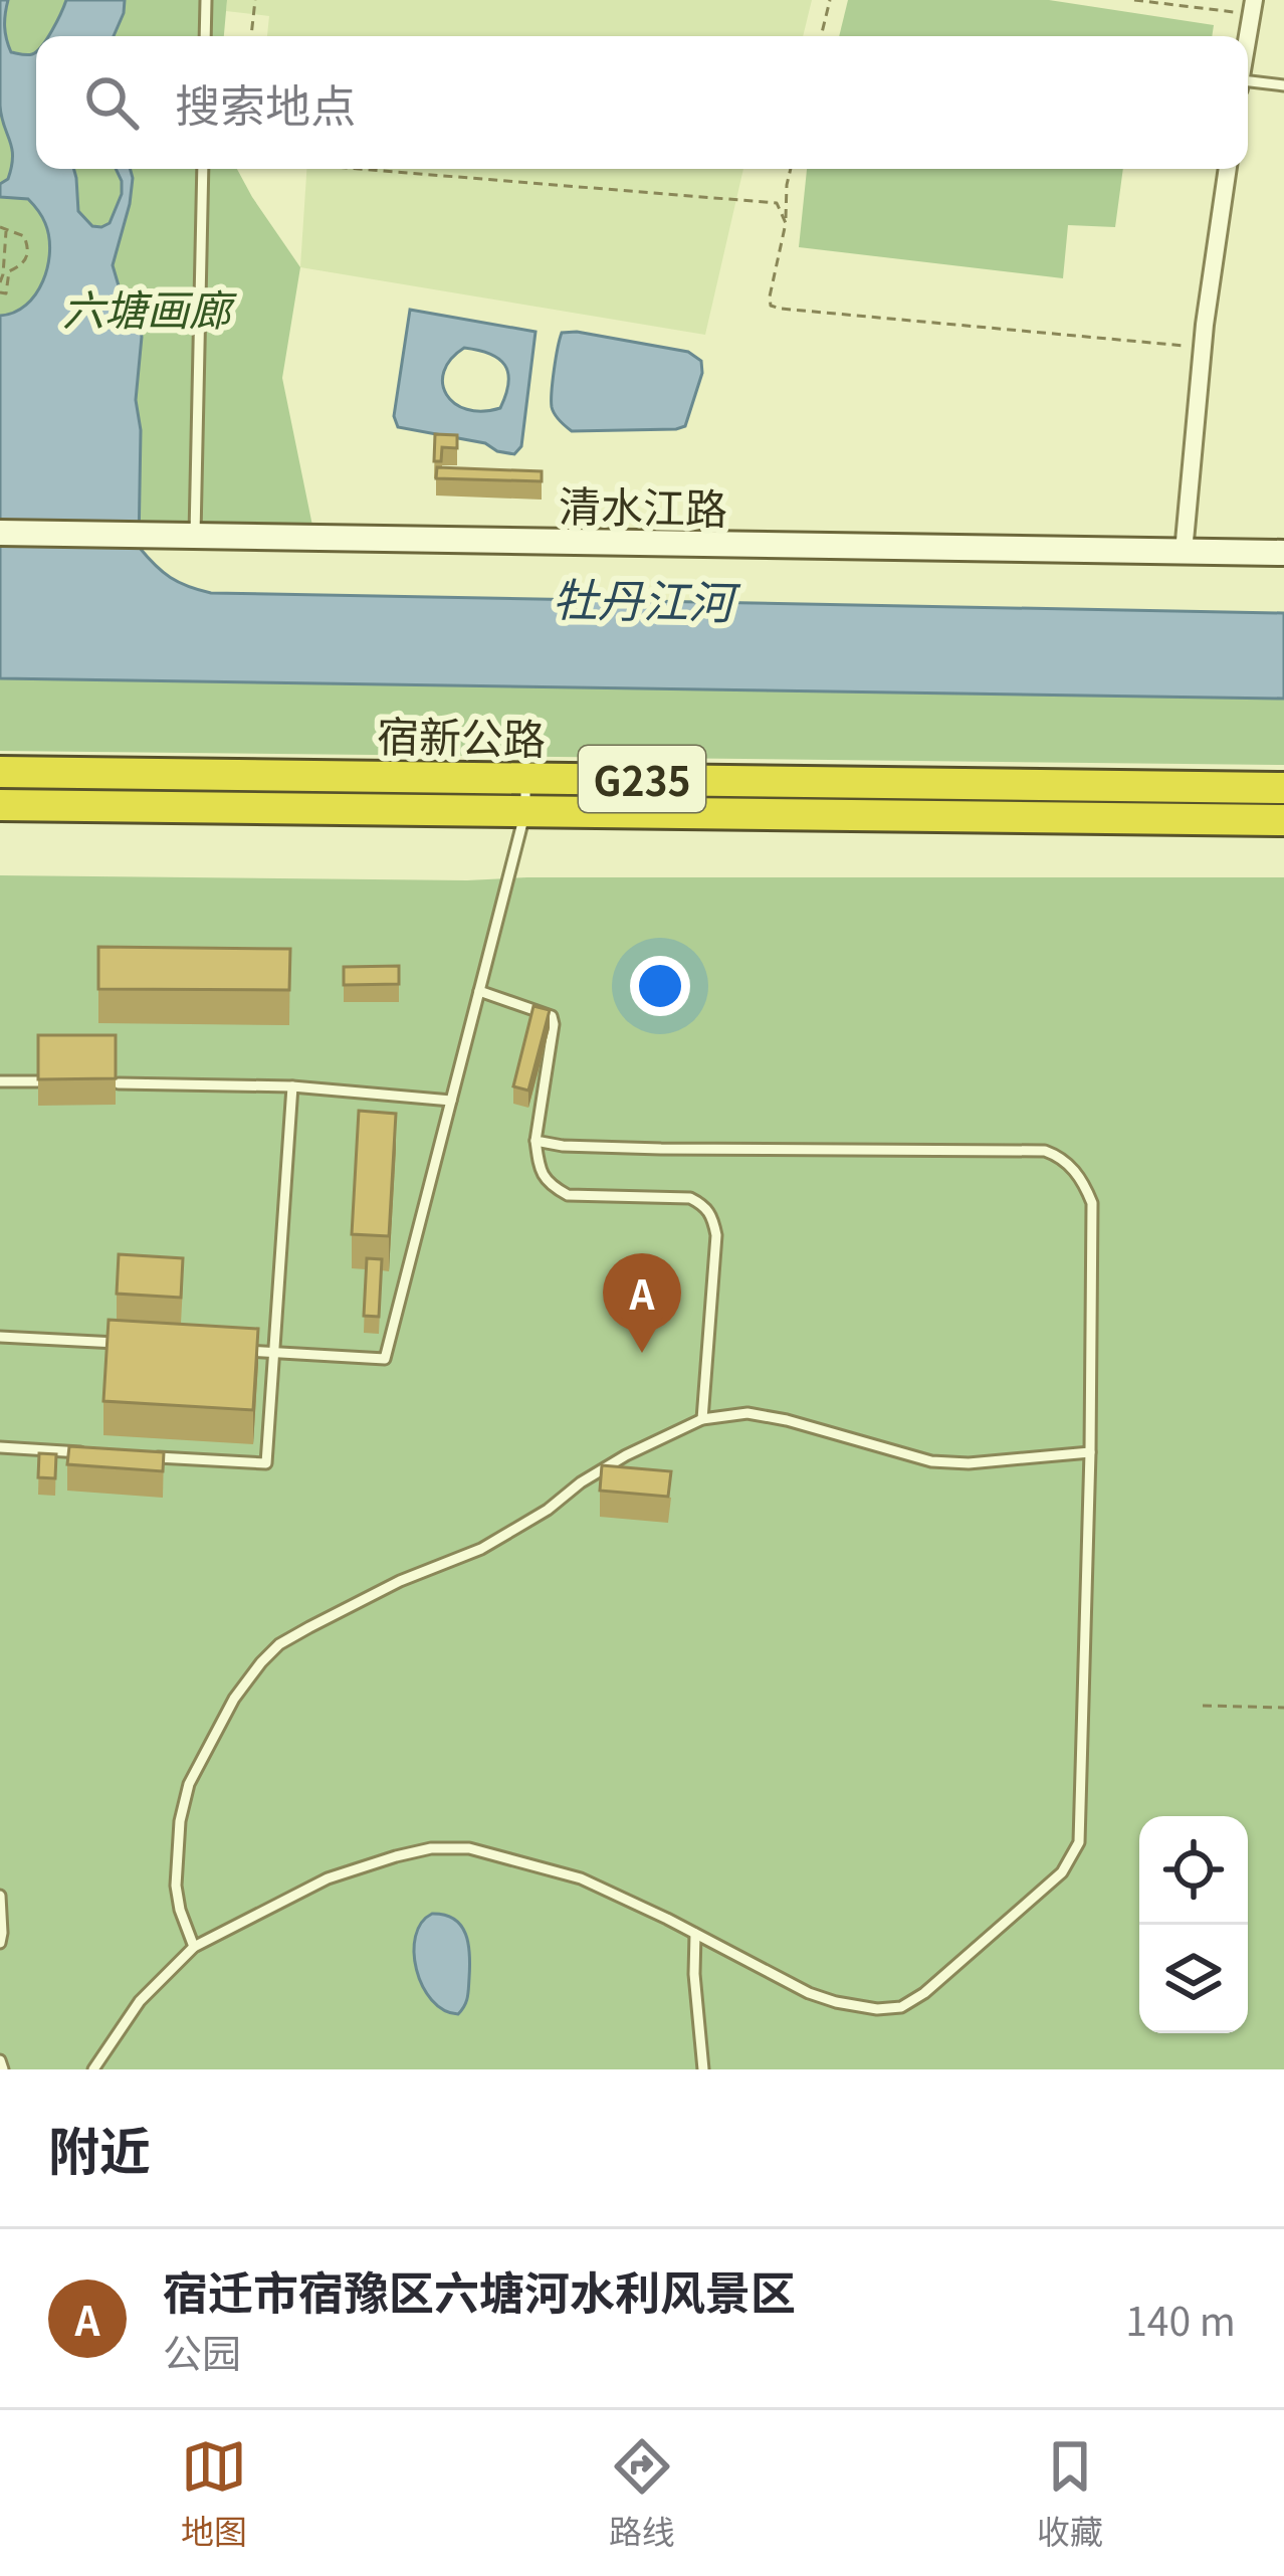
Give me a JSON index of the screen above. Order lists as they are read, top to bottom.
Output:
{
  "streets": {
    "highway": ["宿新公路", "G235"],
    "street": ["清水江路"]
  },
  "water": ["牡丹江河"],
  "parks": ["六塘画廊"],
  "page": {
    "search": "搜索地点",
    "pins": "A",
    "heading": "附近",
    "list": [
      {
        "mark": "A",
        "name": "宿迁市宿豫区六塘河水利风景区",
        "note": "公园",
        "value": "140 m"
      }
    ],
    "nav": ["地图", "路线", "收藏"]
  }
}
